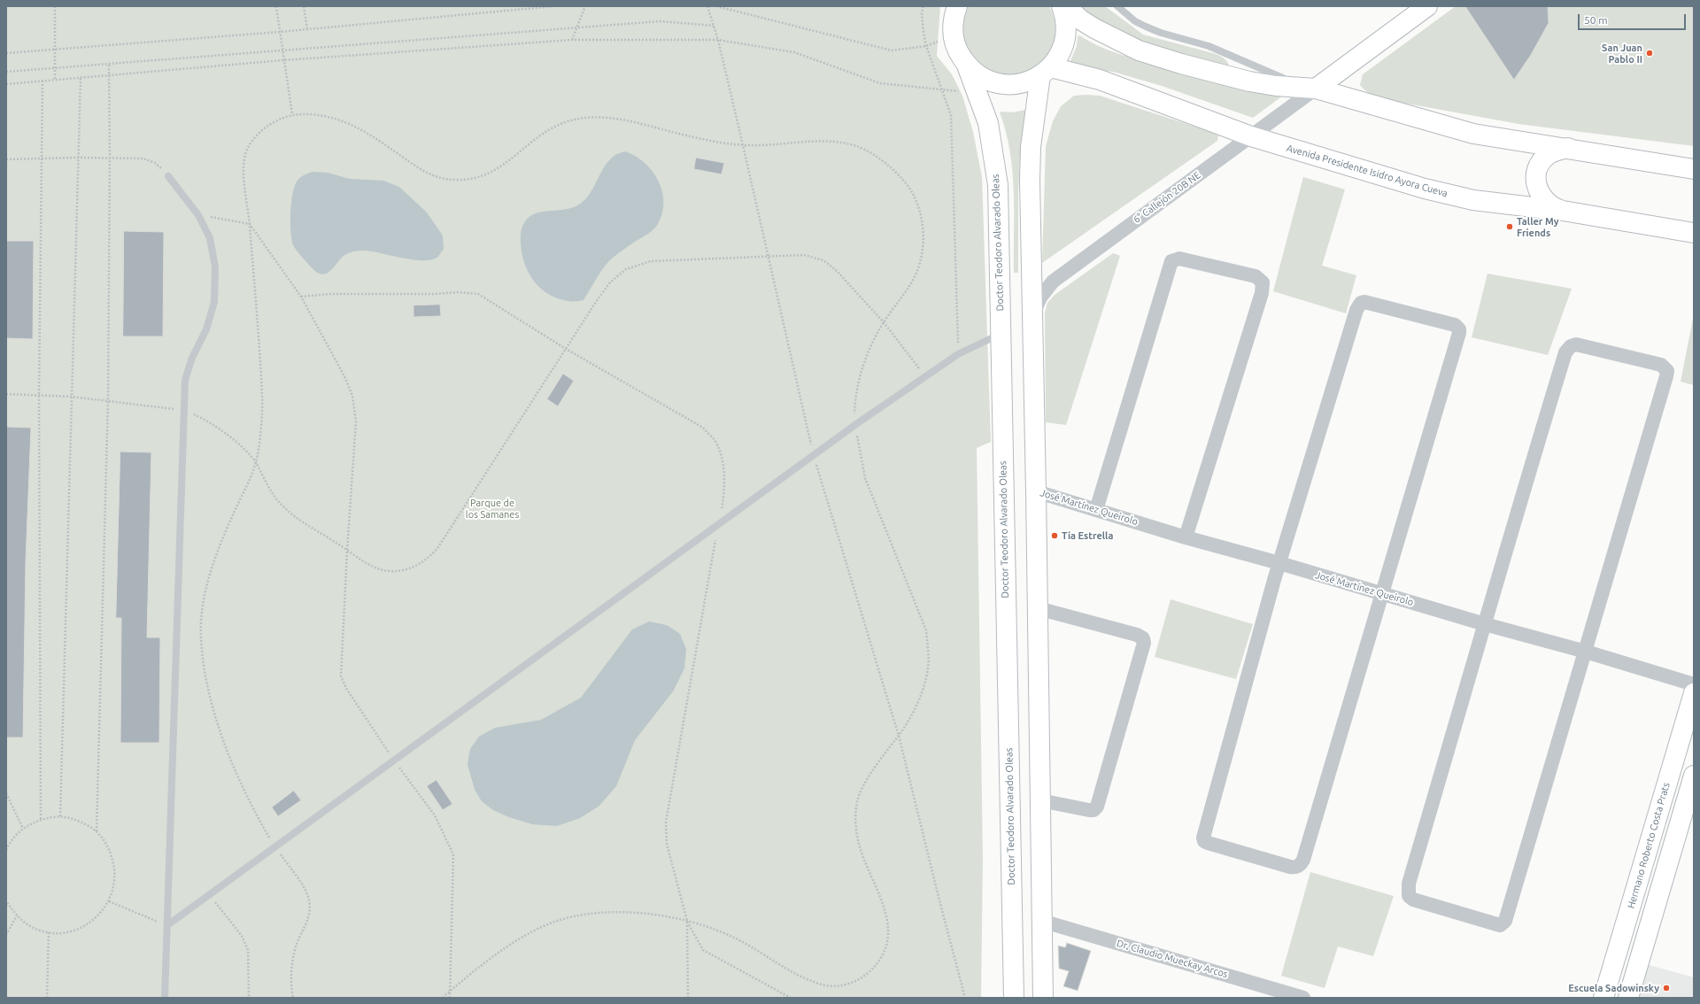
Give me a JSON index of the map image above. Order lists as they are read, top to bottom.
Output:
{
  "streets": {
    "main road": ["Avenida Presidente Isidro Ayora Cueva", "Doctor Teodoro Alvarado Oleas", "Hermano Roberto Costa Prats"],
    "street": ["6° Callejón 20B NE", "José Martínez Queirolo", "Dr. Claudio Mueckay Arcos"]
  },
  "crossings": [
    ["Avenida Presidente Isidro Ayora Cueva", "6° Callejón 20B NE"]
  ],
  "parks": ["Parque de los Samanes"],
  "places": [
    "San Juan Pablo II",
    "Taller My Friends",
    "Tía Estrella",
    "Escuela Sadowinsky"
  ],
  "scale_bar": "50 m"
}
